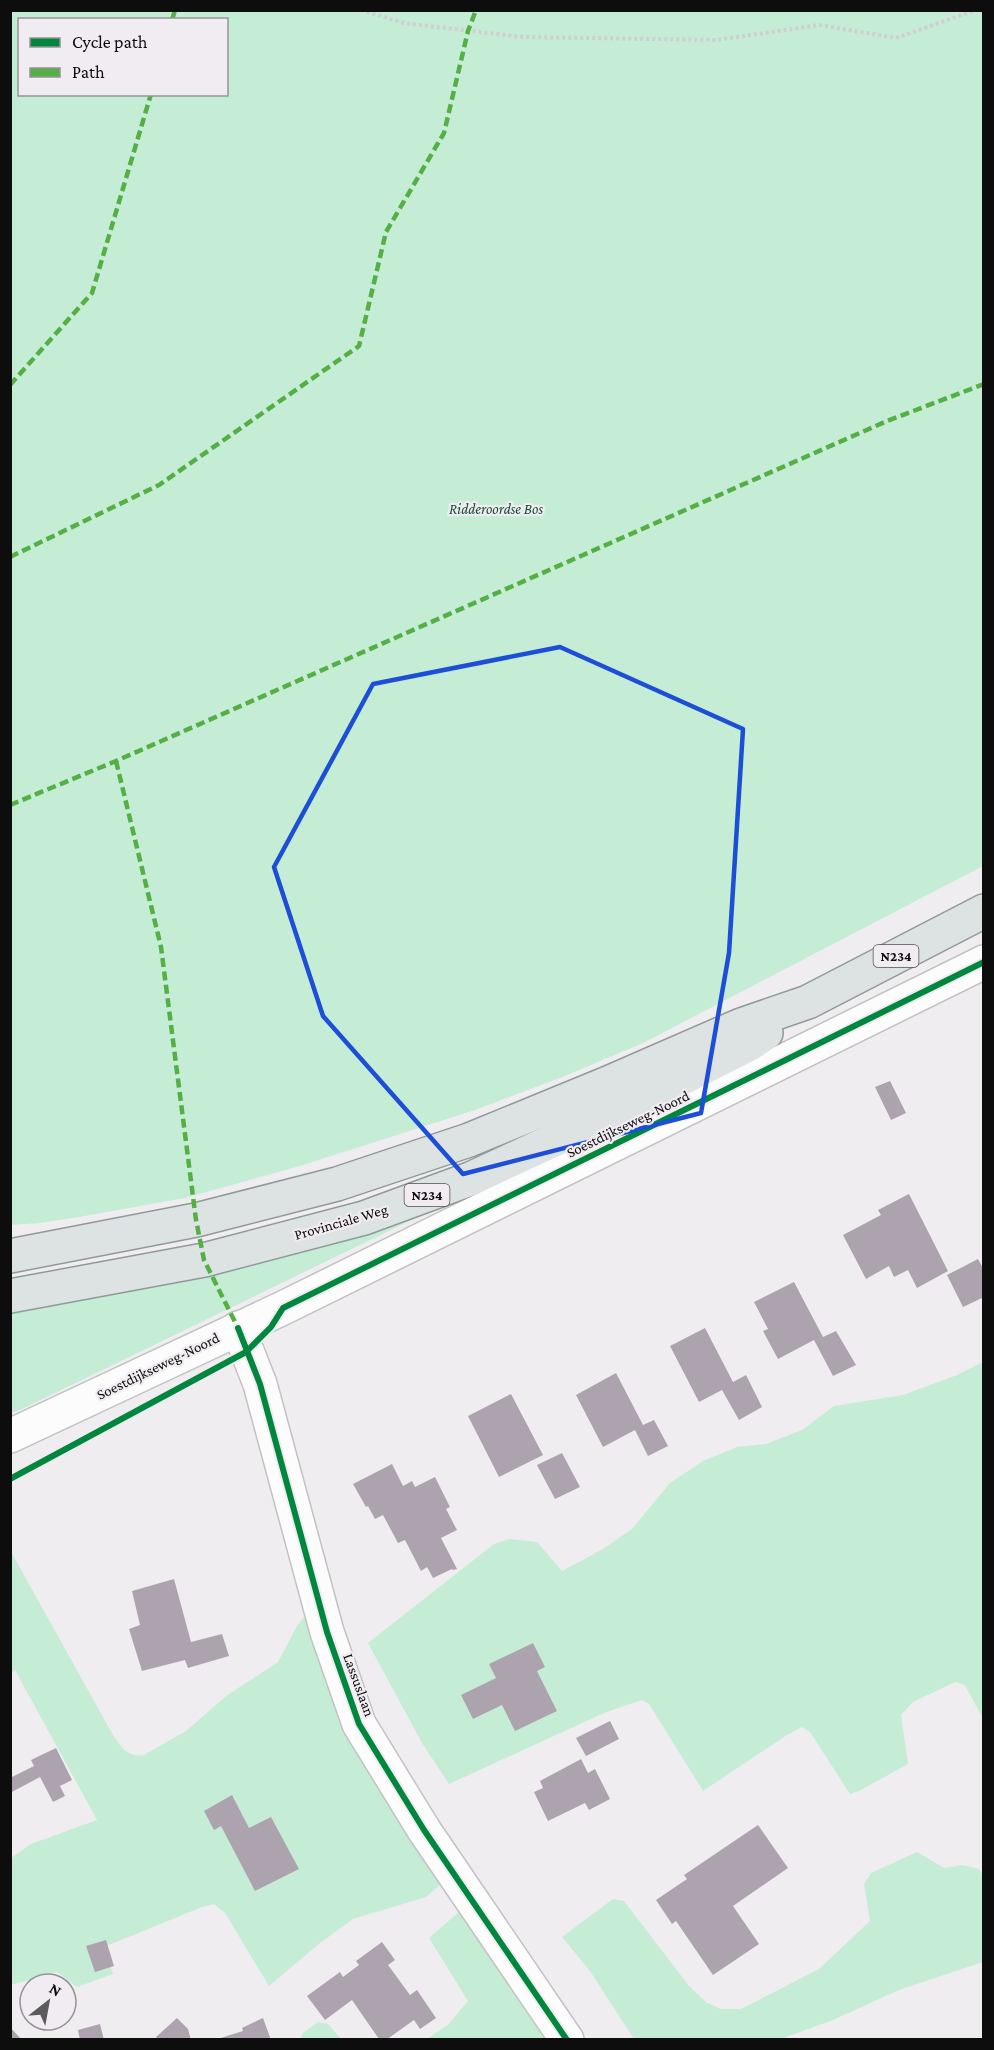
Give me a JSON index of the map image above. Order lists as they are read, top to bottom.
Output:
{
  "streets": {
    "main road": ["N234", "Provinciale Weg"],
    "street": ["Soestdijkseweg-Noord", "Lassuslaan"]
  },
  "crossings": [
    ["Soestdijkseweg-Noord", "Lassuslaan"]
  ],
  "parks": ["Ridderoordse Bos"],
  "legend": ["Cycle path", "Path"],
  "north": "top right"
}
